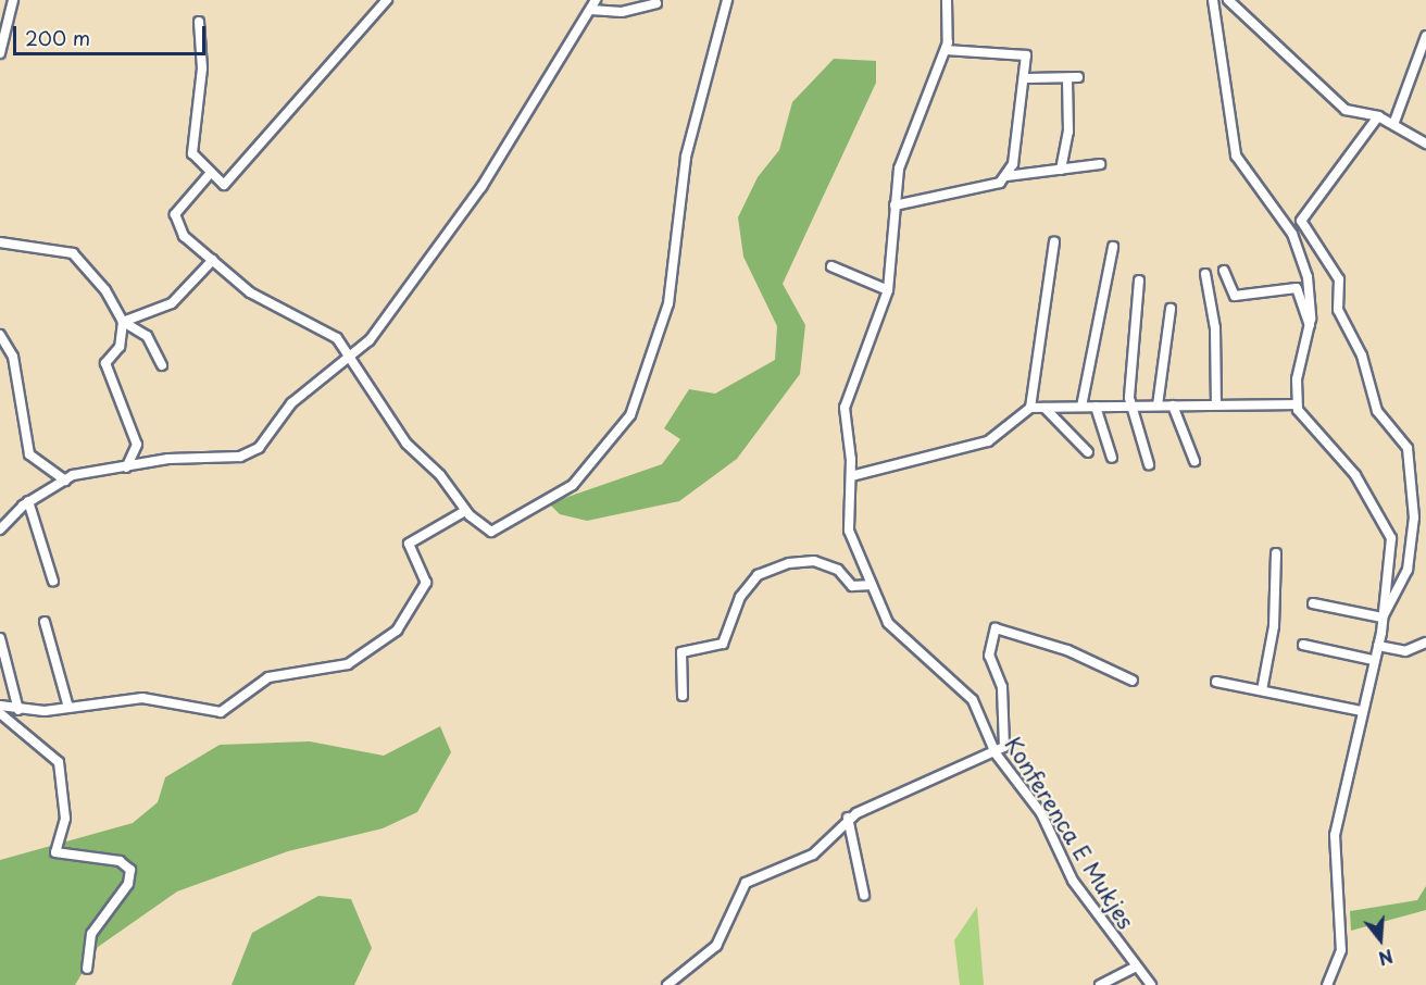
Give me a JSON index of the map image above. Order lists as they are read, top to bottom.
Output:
{
  "streets": {
    "street": ["Konferenca E Mukjes"]
  },
  "scale_bar": "200 m",
  "north": "bottom"
}
